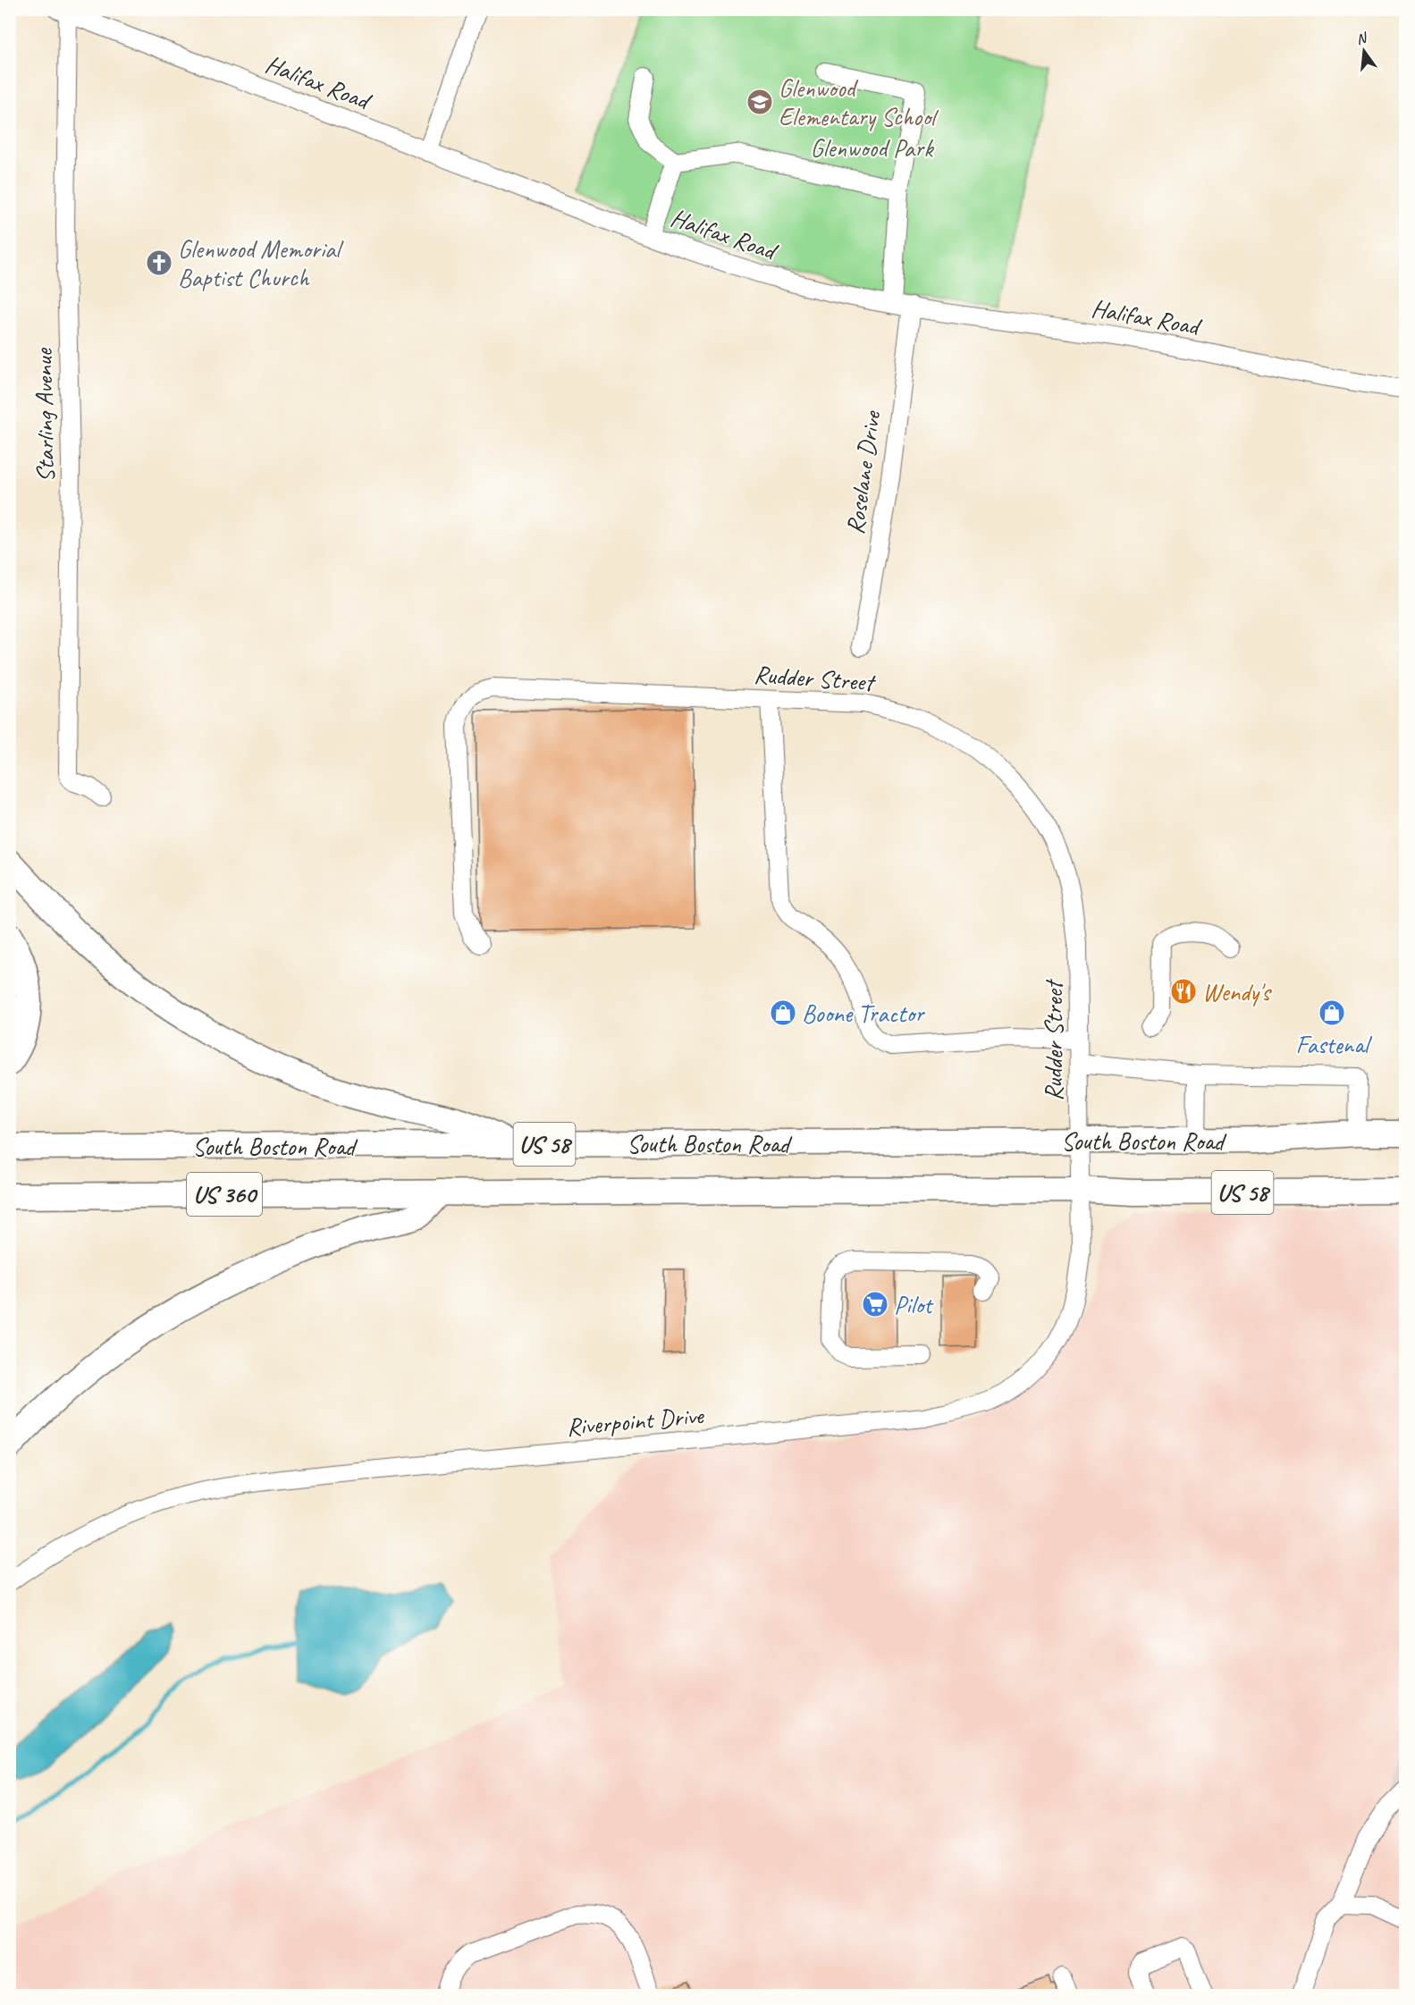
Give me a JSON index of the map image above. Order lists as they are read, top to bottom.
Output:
{
  "streets": {
    "highway": ["South Boston Road", "US 58", "US 360"],
    "street": [
      "Halifax Road",
      "Starling Avenue",
      "Roselane Drive",
      "Rudder Street",
      "Riverpoint Drive"
    ]
  },
  "crossings": [
    ["Halifax Road", "Starling Avenue"],
    ["Halifax Road", "Roselane Drive"],
    ["Rudder Street", "South Boston Road"],
    ["Rudder Street", "Riverpoint Drive"],
    ["South Boston Road", "Riverpoint Drive"]
  ],
  "parks": ["Glenwood Park"],
  "places": {
    "school or university": ["Glenwood Elementary School"],
    "church": ["Glenwood Memorial Baptist Church"],
    "restaurant": ["Wendy's"],
    "shop": ["Boone Tractor", "Fastenal"],
    "supermarket": ["Pilot"]
  },
  "north": "top"
}
